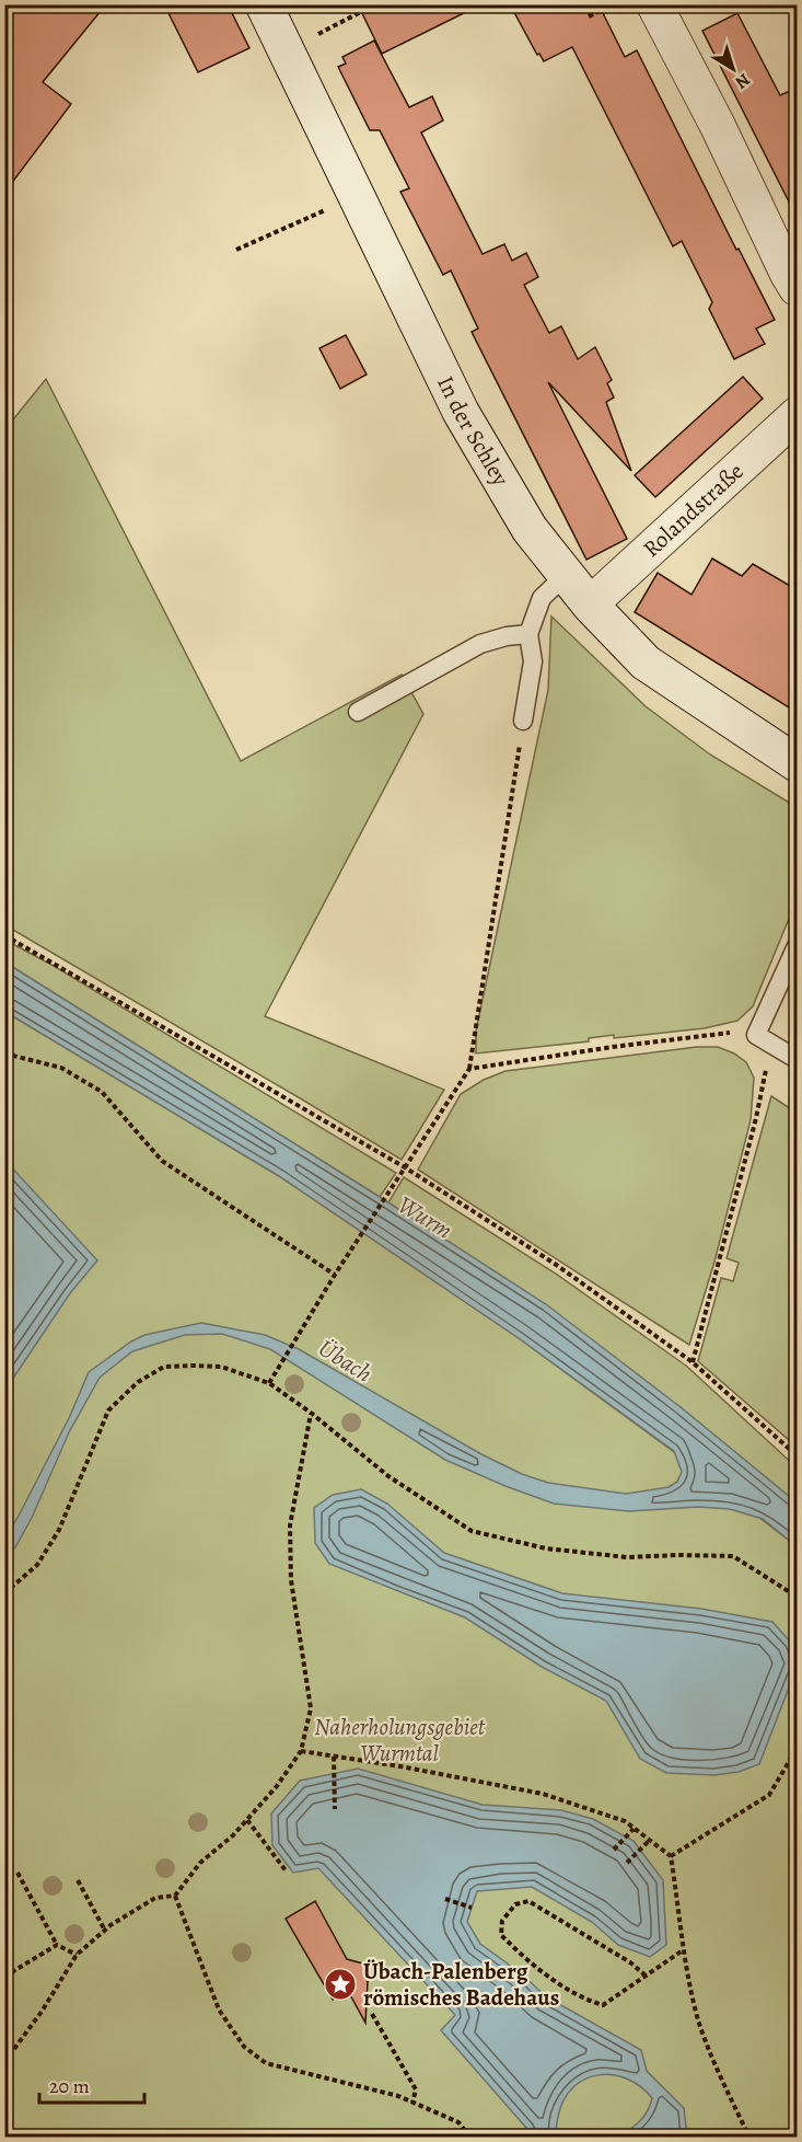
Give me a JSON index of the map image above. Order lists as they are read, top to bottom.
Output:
{
  "streets": {
    "street": ["In der Schley", "Rolandstraße"]
  },
  "crossings": [
    ["In der Schley", "Rolandstraße"]
  ],
  "water": ["Wurm", "Übach"],
  "parks": ["Naherholungsgebiet Wurmtal"],
  "places": {
    "place": ["Übach-Palenberg römisches Badehaus"]
  },
  "scale_bar": "20 m",
  "north": "bottom right"
}
